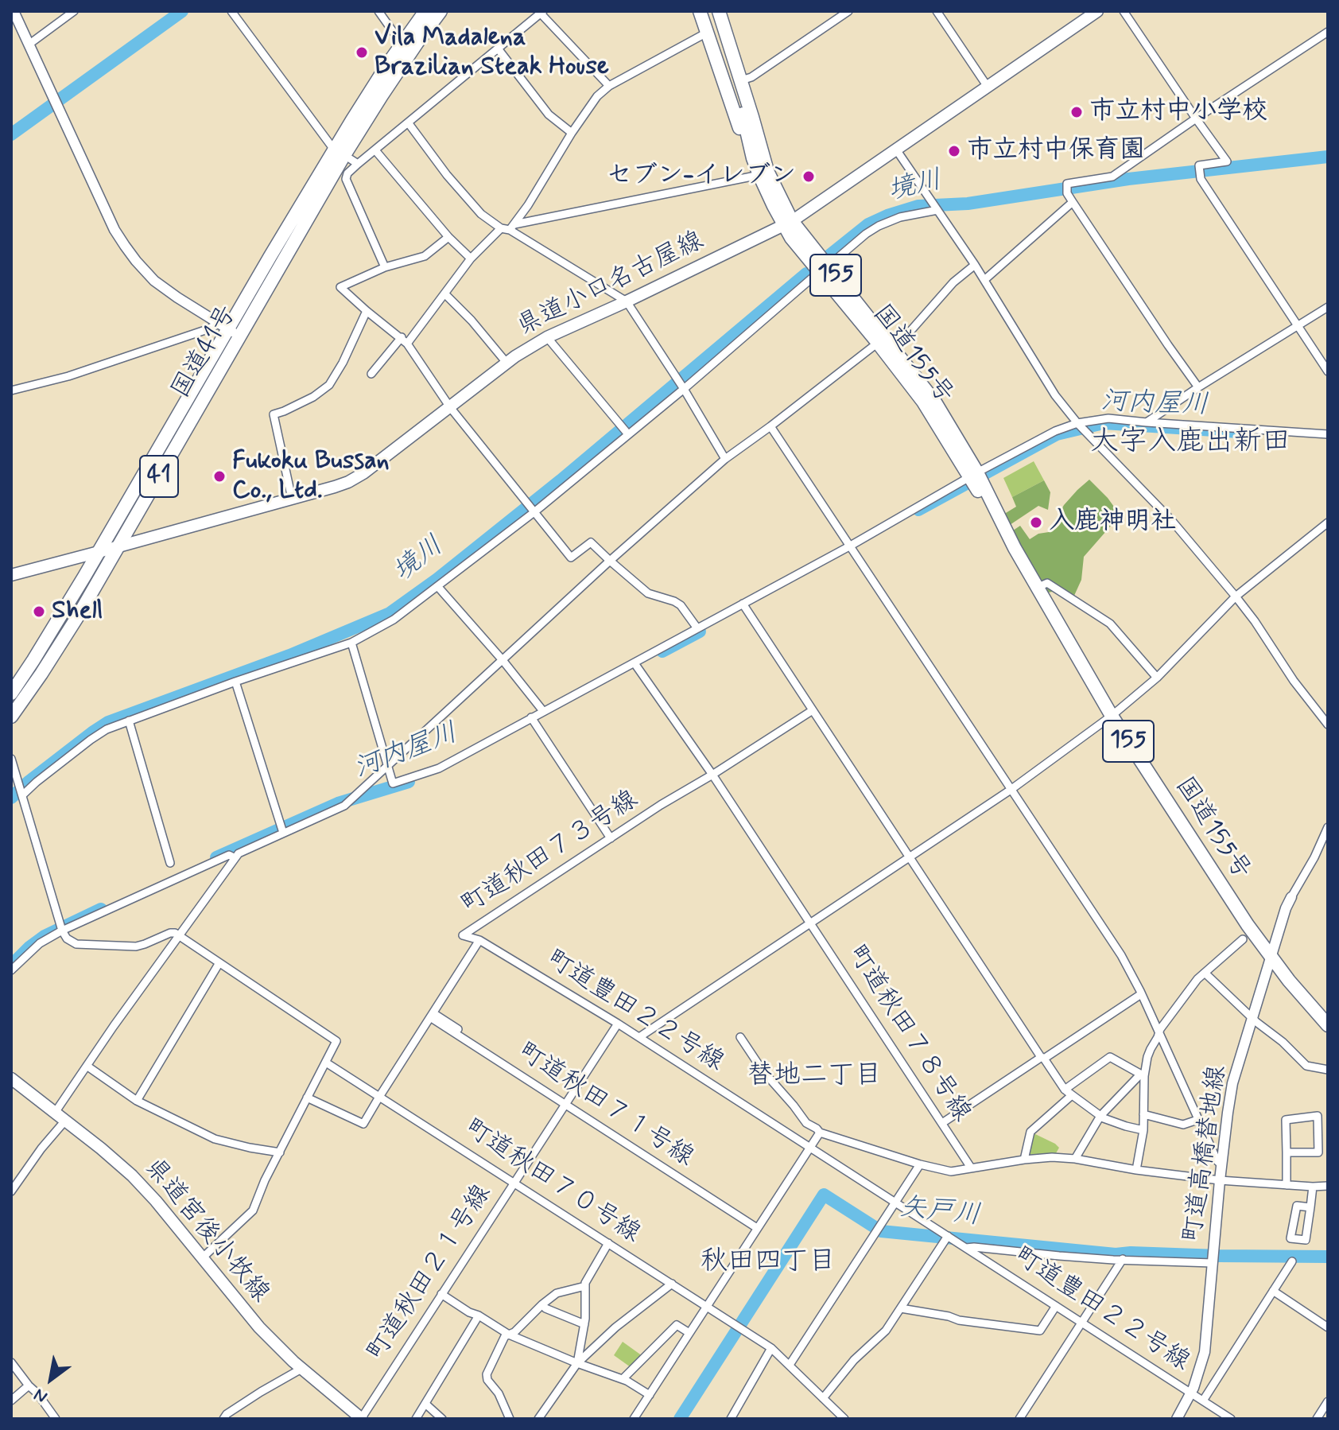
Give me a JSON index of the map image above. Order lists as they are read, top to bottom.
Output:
{
  "streets": {
    "highway": [
      "155",
      "国道41号",
      "国道155号",
      "41"
    ],
    "main road": ["県道小口名古屋線", "県道宮後小牧線"],
    "street": [
      "町道秋田７３号線",
      "町道豊田２２号線",
      "町道秋田７８号線",
      "町道秋田７１号線",
      "町道高橋替地線",
      "町道秋田７０号線",
      "町道秋田２１号線"
    ]
  },
  "crossings": [
    ["155", "国道155号"],
    ["県道小口名古屋線", "国道41号"],
    ["県道小口名古屋線", "国道155号"],
    ["国道155号", "町道高橋替地線"],
    ["町道秋田７３号線", "町道豊田２２号線"],
    ["町道秋田７３号線", "町道秋田７８号線"],
    ["町道豊田２２号線", "町道高橋替地線"],
    ["町道豊田２２号線", "町道秋田２１号線"],
    ["町道秋田７１号線", "町道秋田２１号線"],
    ["町道秋田７０号線", "町道秋田２１号線"],
    ["県道宮後小牧線", "町道秋田２１号線"]
  ],
  "districts": ["大字入鹿出新田", "替地二丁目", "秋田四丁目"],
  "water": ["境川", "河内屋川", "矢戸川"],
  "places": [
    "Vila Madalena Brazilian Steak House",
    "市立村中小学校",
    "市立村中保育園",
    "セブン-イレブン",
    "Fukoku Bussan Co., Ltd.",
    "入鹿神明社",
    "Shell"
  ],
  "north": "bottom left"
}
